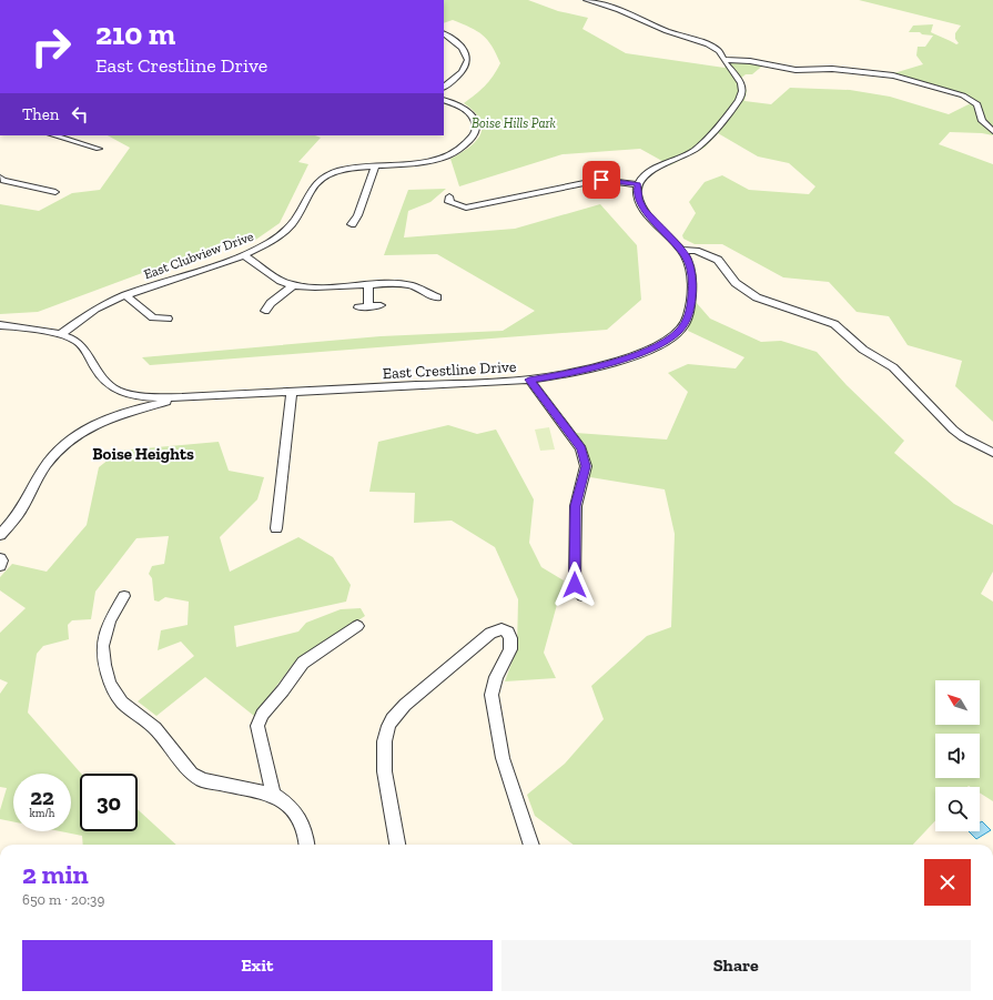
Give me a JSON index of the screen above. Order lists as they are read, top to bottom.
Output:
{
  "streets": {
    "street": ["East Clubview Drive", "East Crestline Drive"]
  },
  "districts": ["Boise Heights"],
  "parks": ["Boise Hills Park"],
  "north": "top left",
  "page": {
    "turn": ["210 m", "East Crestline Drive"],
    "then": "Then",
    "speed": "22 km/h",
    "limit": "30",
    "heading": ["2 min", "650 m · 20:39"],
    "buttons": ["Exit", "Share"]
  }
}
